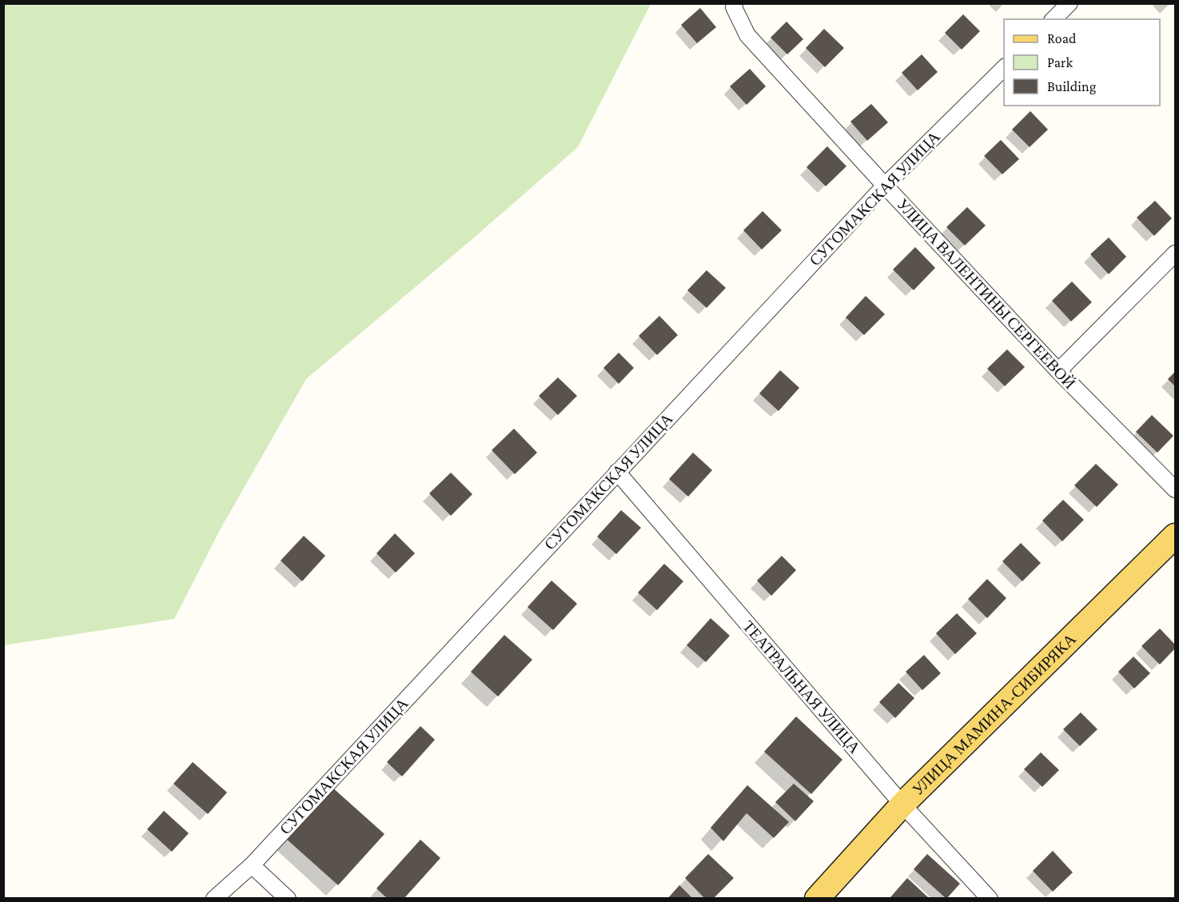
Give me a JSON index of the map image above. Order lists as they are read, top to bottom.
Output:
{
  "streets": {
    "main road": ["УЛИЦА МАМИНА-СИБИРЯКА"],
    "street": ["СУГОМАКСКАЯ УЛИЦА", "УЛИЦА ВАЛЕНТИНЫ СЕРГЕЕВОЙ", "ТЕАТРАЛЬНАЯ УЛИЦА"]
  },
  "crossings": [
    ["СУГОМАКСКАЯ УЛИЦА", "УЛИЦА ВАЛЕНТИНЫ СЕРГЕЕВОЙ"],
    ["СУГОМАКСКАЯ УЛИЦА", "ТЕАТРАЛЬНАЯ УЛИЦА"],
    ["ТЕАТРАЛЬНАЯ УЛИЦА", "УЛИЦА МАМИНА-СИБИРЯКА"]
  ],
  "legend": ["Road", "Park", "Building"]
}
